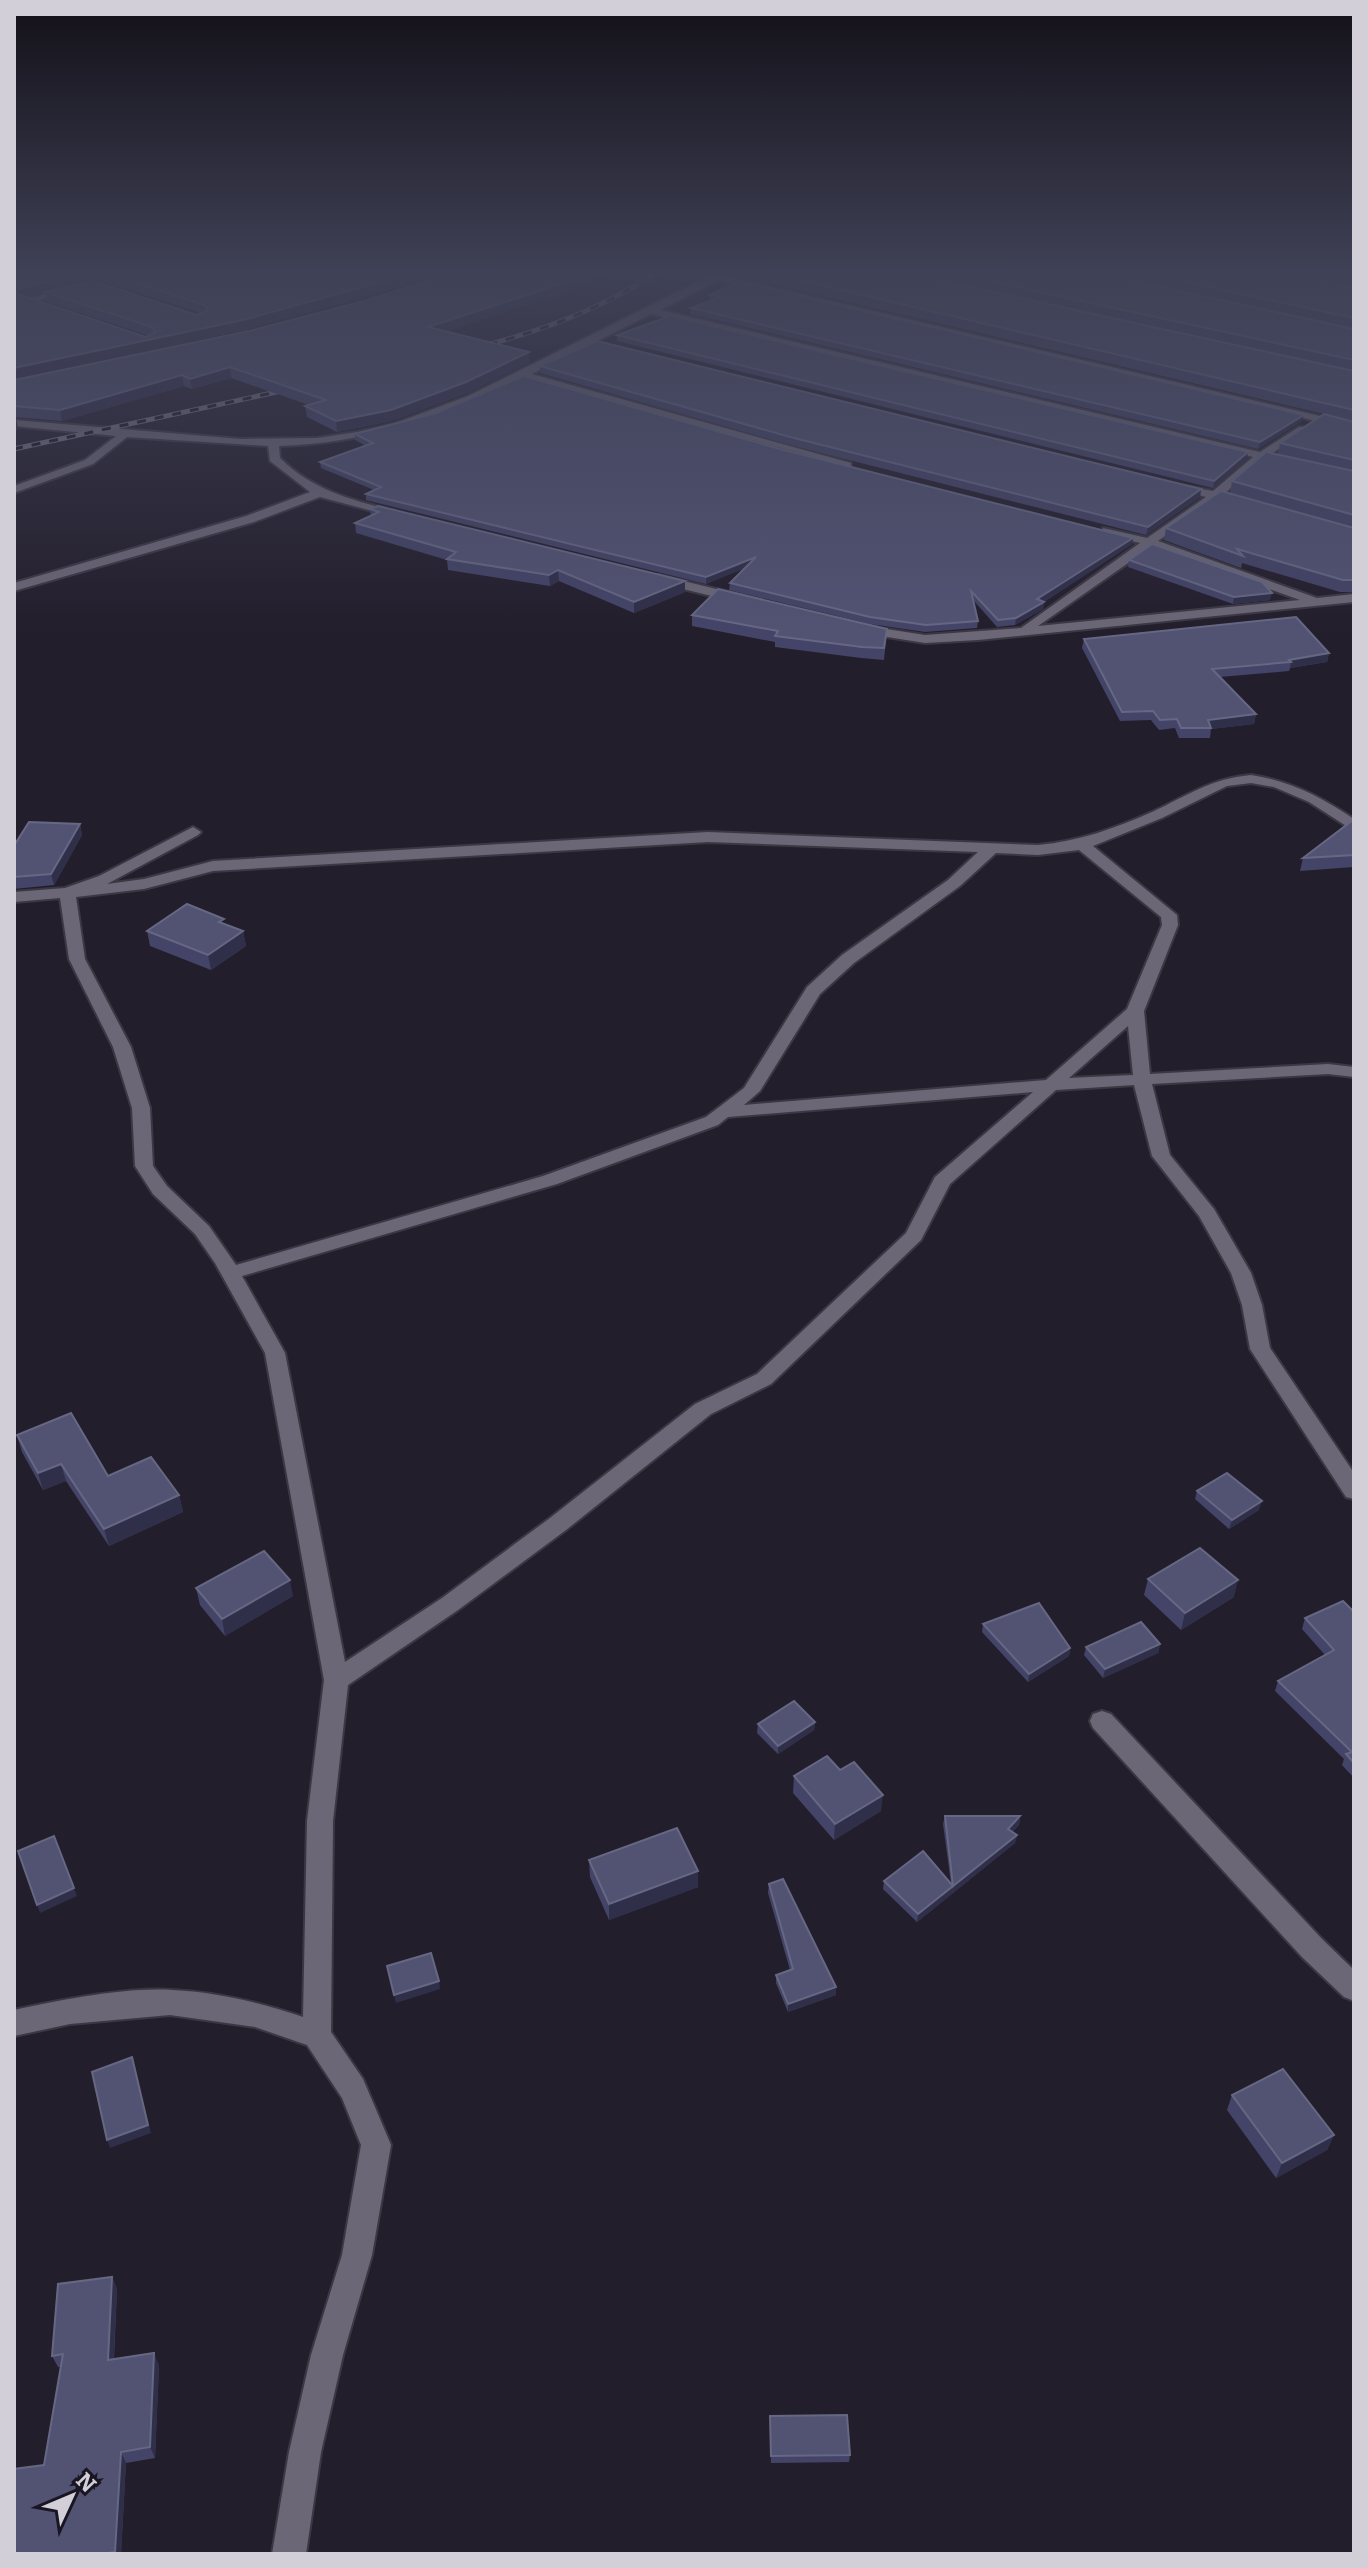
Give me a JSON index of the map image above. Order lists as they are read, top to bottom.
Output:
{
  "north": "top right"
}
